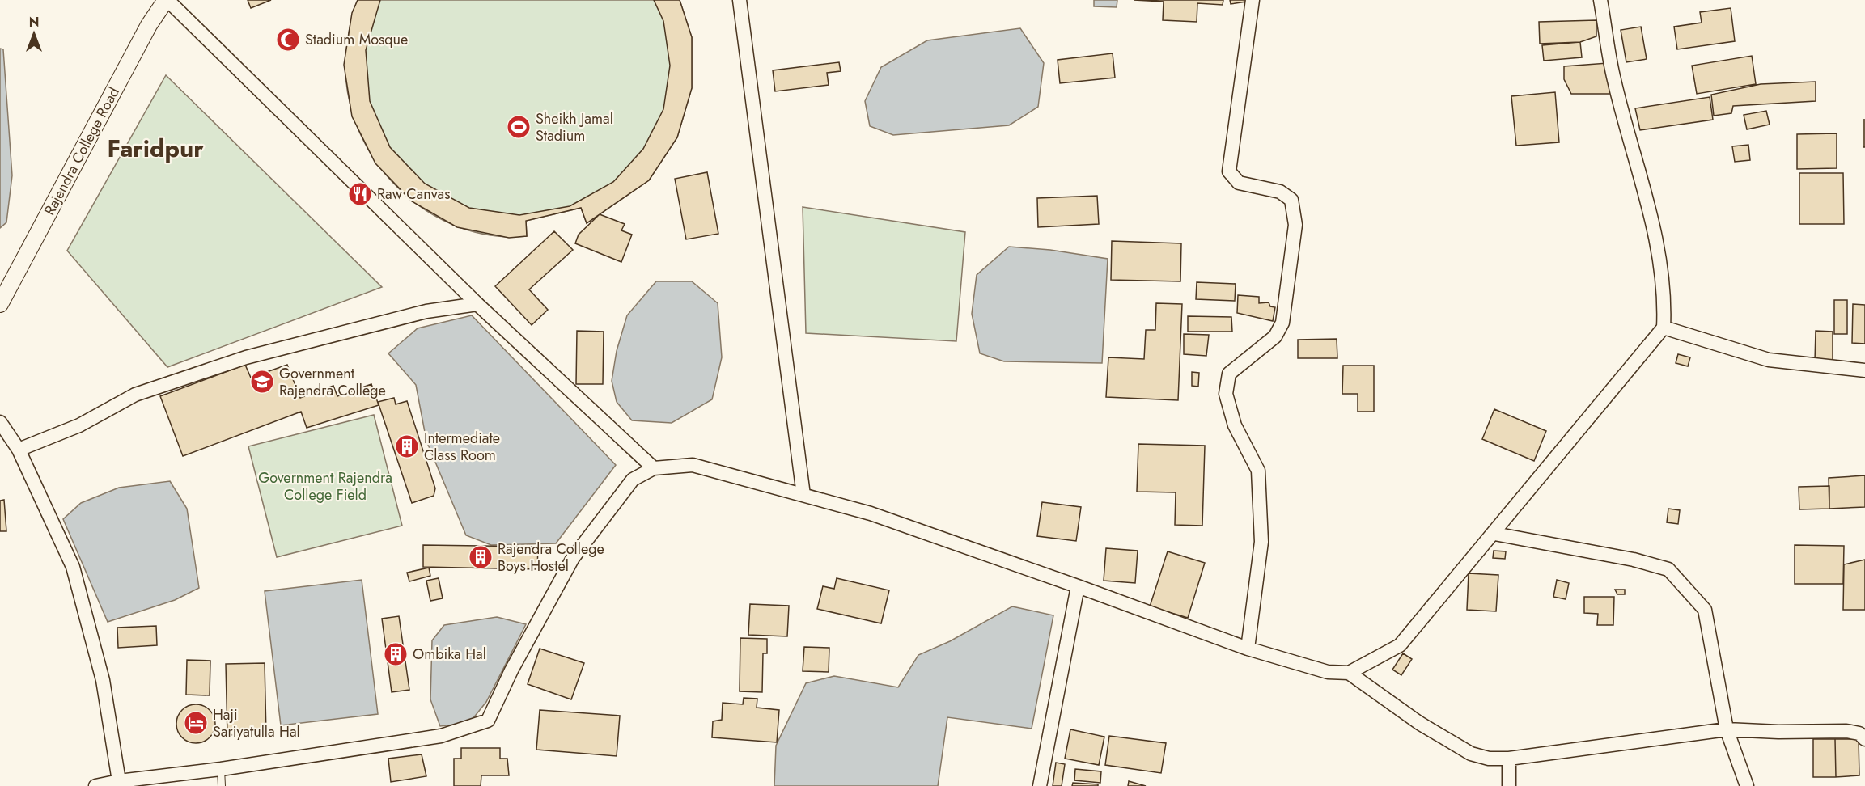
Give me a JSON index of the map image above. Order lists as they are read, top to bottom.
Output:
{
  "streets": {
    "street": ["Rajendra College Road"]
  },
  "districts": ["Faridpur"],
  "parks": ["Government Rajendra College Field"],
  "places": {
    "mosque": ["Stadium Mosque"],
    "sports": ["Sheikh Jamal Stadium"],
    "restaurant": ["Raw Canvas"],
    "school or university": ["Government Rajendra College"],
    "building": ["Intermediate Class Room", "Rajendra College Boys Hostel", "Ombika Hal"],
    "hotel": ["Haji Sariyatulla Hal"]
  },
  "north": "top"
}
